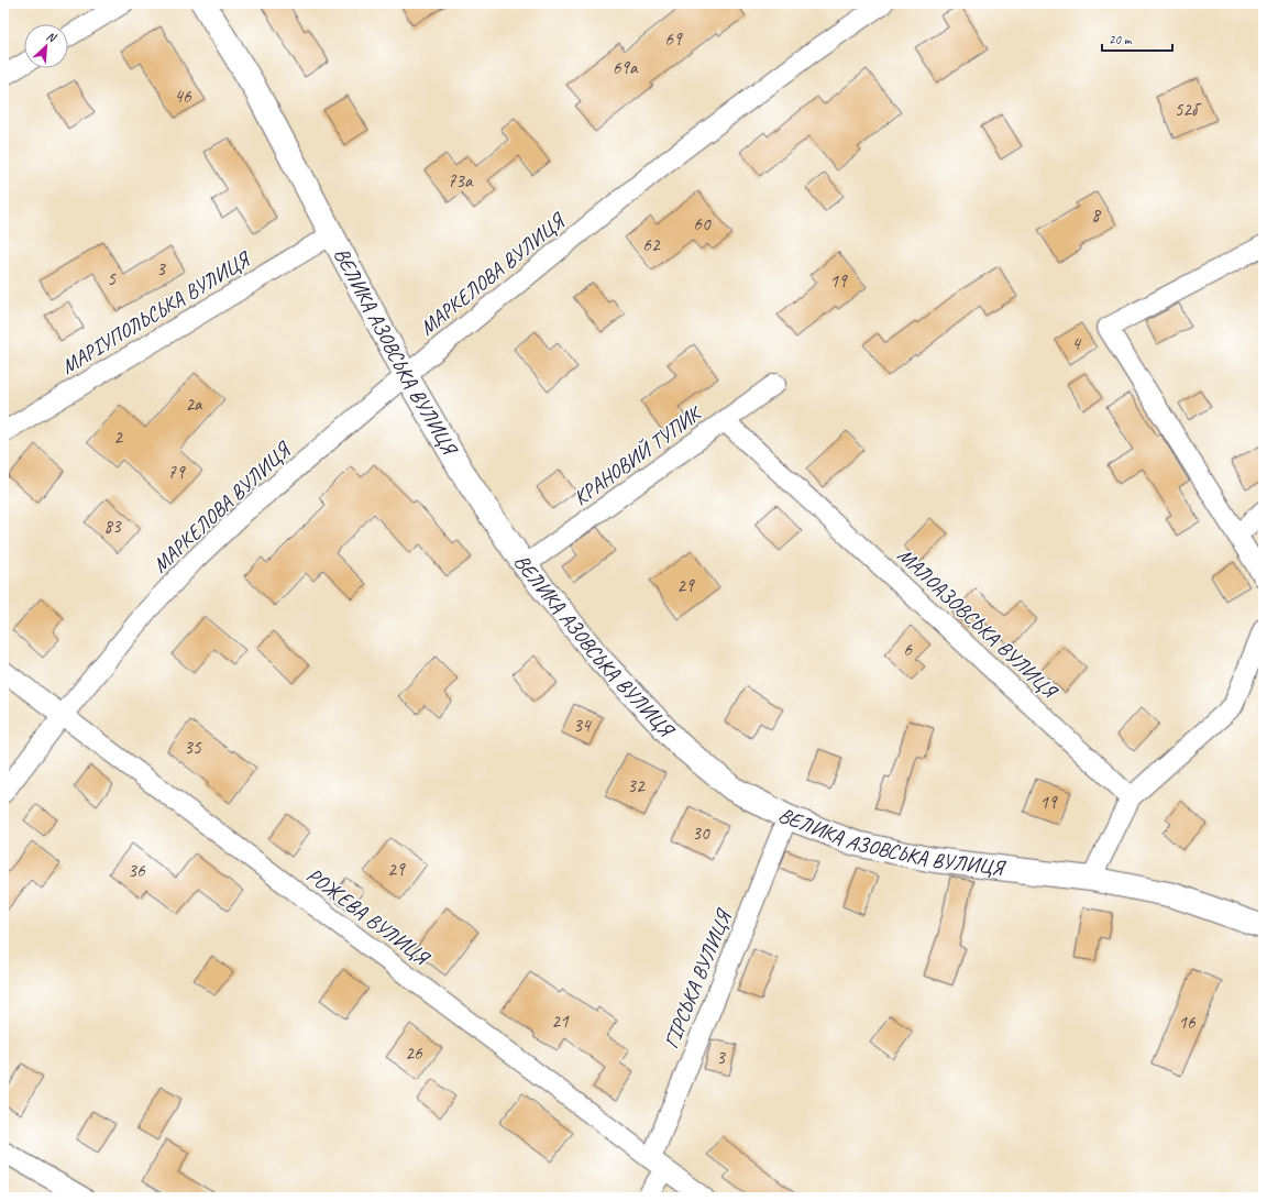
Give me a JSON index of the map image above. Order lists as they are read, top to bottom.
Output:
{
  "streets": {
    "street": [
      "МАРКЕЛОВА ВУЛИЦЯ",
      "МАРІУПОЛЬСЬКА ВУЛИЦЯ",
      "ВЕЛИКА АЗОВСЬКА ВУЛИЦЯ",
      "КРАНОВИЙ ТУПИК",
      "МАЛОАЗОВСЬКА ВУЛИЦЯ",
      "РОЖЕВА ВУЛИЦЯ",
      "ГІРСЬКА ВУЛИЦЯ"
    ]
  },
  "crossings": [
    ["МАРКЕЛОВА ВУЛИЦЯ", "ВЕЛИКА АЗОВСЬКА ВУЛИЦЯ"],
    ["МАРКЕЛОВА ВУЛИЦЯ", "РОЖЕВА ВУЛИЦЯ"],
    ["МАРІУПОЛЬСЬКА ВУЛИЦЯ", "ВЕЛИКА АЗОВСЬКА ВУЛИЦЯ"],
    ["ВЕЛИКА АЗОВСЬКА ВУЛИЦЯ", "КРАНОВИЙ ТУПИК"],
    ["ВЕЛИКА АЗОВСЬКА ВУЛИЦЯ", "ГІРСЬКА ВУЛИЦЯ"],
    ["КРАНОВИЙ ТУПИК", "МАЛОАЗОВСЬКА ВУЛИЦЯ"],
    ["РОЖЕВА ВУЛИЦЯ", "ГІРСЬКА ВУЛИЦЯ"]
  ],
  "house_numbers": [
    "69",
    "69а",
    "46",
    "52б",
    "73а",
    "8",
    "60",
    "62",
    "3",
    "5",
    "19",
    "4",
    "2а",
    "2",
    "79",
    "83",
    "29",
    "6",
    "34",
    "35",
    "32",
    "19",
    "30",
    "29",
    "36",
    "21",
    "16",
    "26",
    "3"
  ],
  "scale_bar": "20 m",
  "north": "top right"
}
